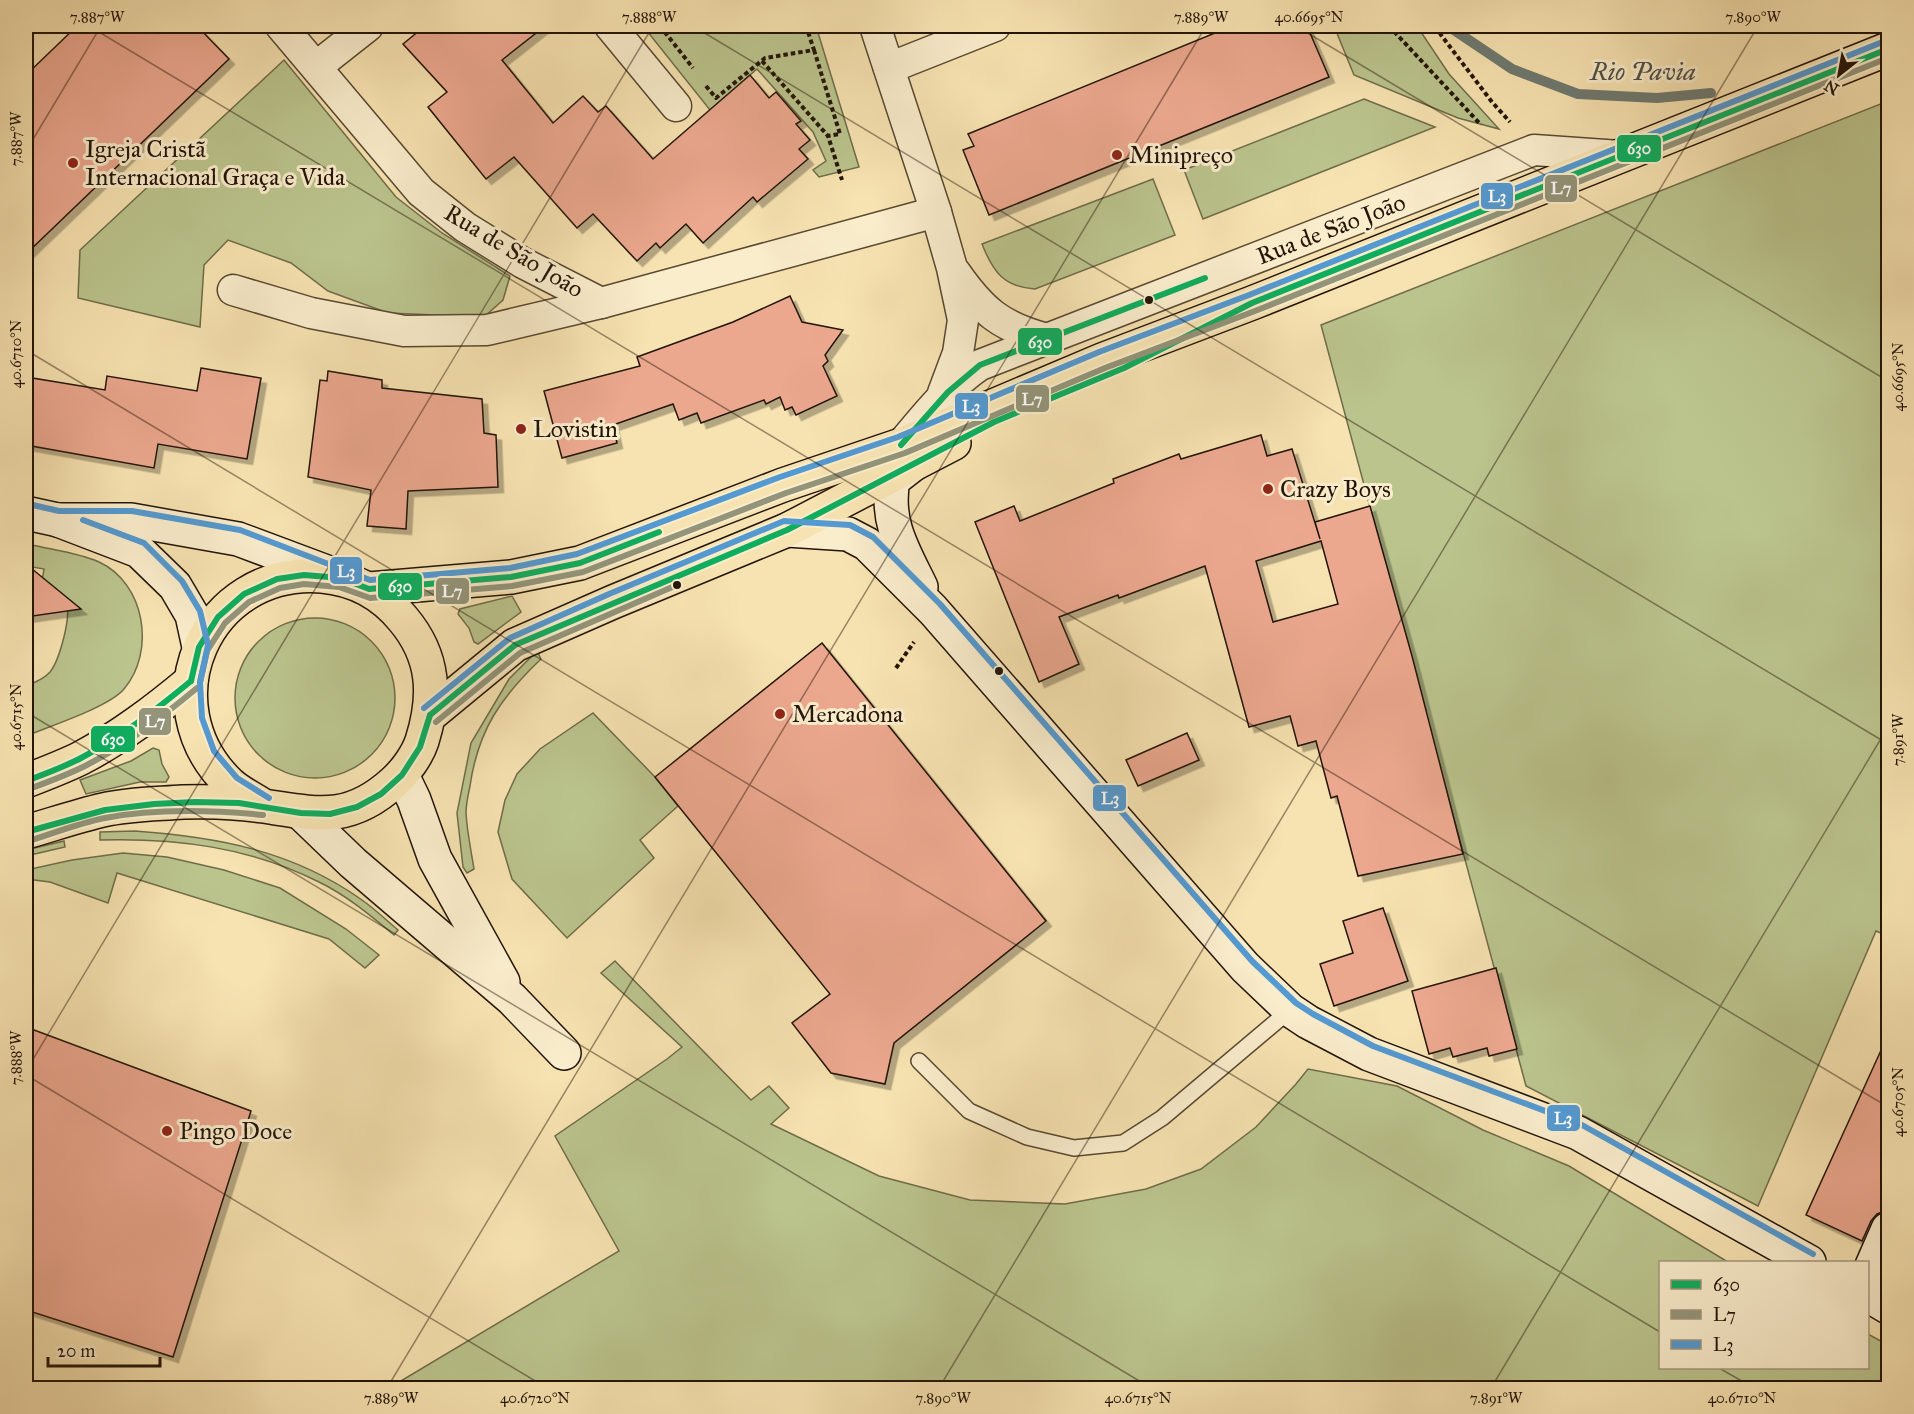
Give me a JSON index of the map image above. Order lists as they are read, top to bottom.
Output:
{
  "streets": {
    "street": ["Rua de São João"]
  },
  "water": ["Rio Pavia"],
  "places": [
    "Minipreço",
    "Igreja Cristã Internacional Graça e Vida",
    "Lovistin",
    "Crazy Boys",
    "Mercadona",
    "Pingo Doce"
  ],
  "lines": ["transit line L3", "transit line 630", "transit line L7"],
  "legend": ["630", "L7", "L3"],
  "scale_bar": "20 m",
  "north": "bottom left",
  "coordinates": [
    "7.887°W",
    "7.888°W",
    "7.889°W",
    "40.6695°N",
    "7.890°W",
    "40.6710°N",
    "40.6715°N",
    "7.891°W",
    "40.6705°N",
    "40.6720°N"
  ]
}
